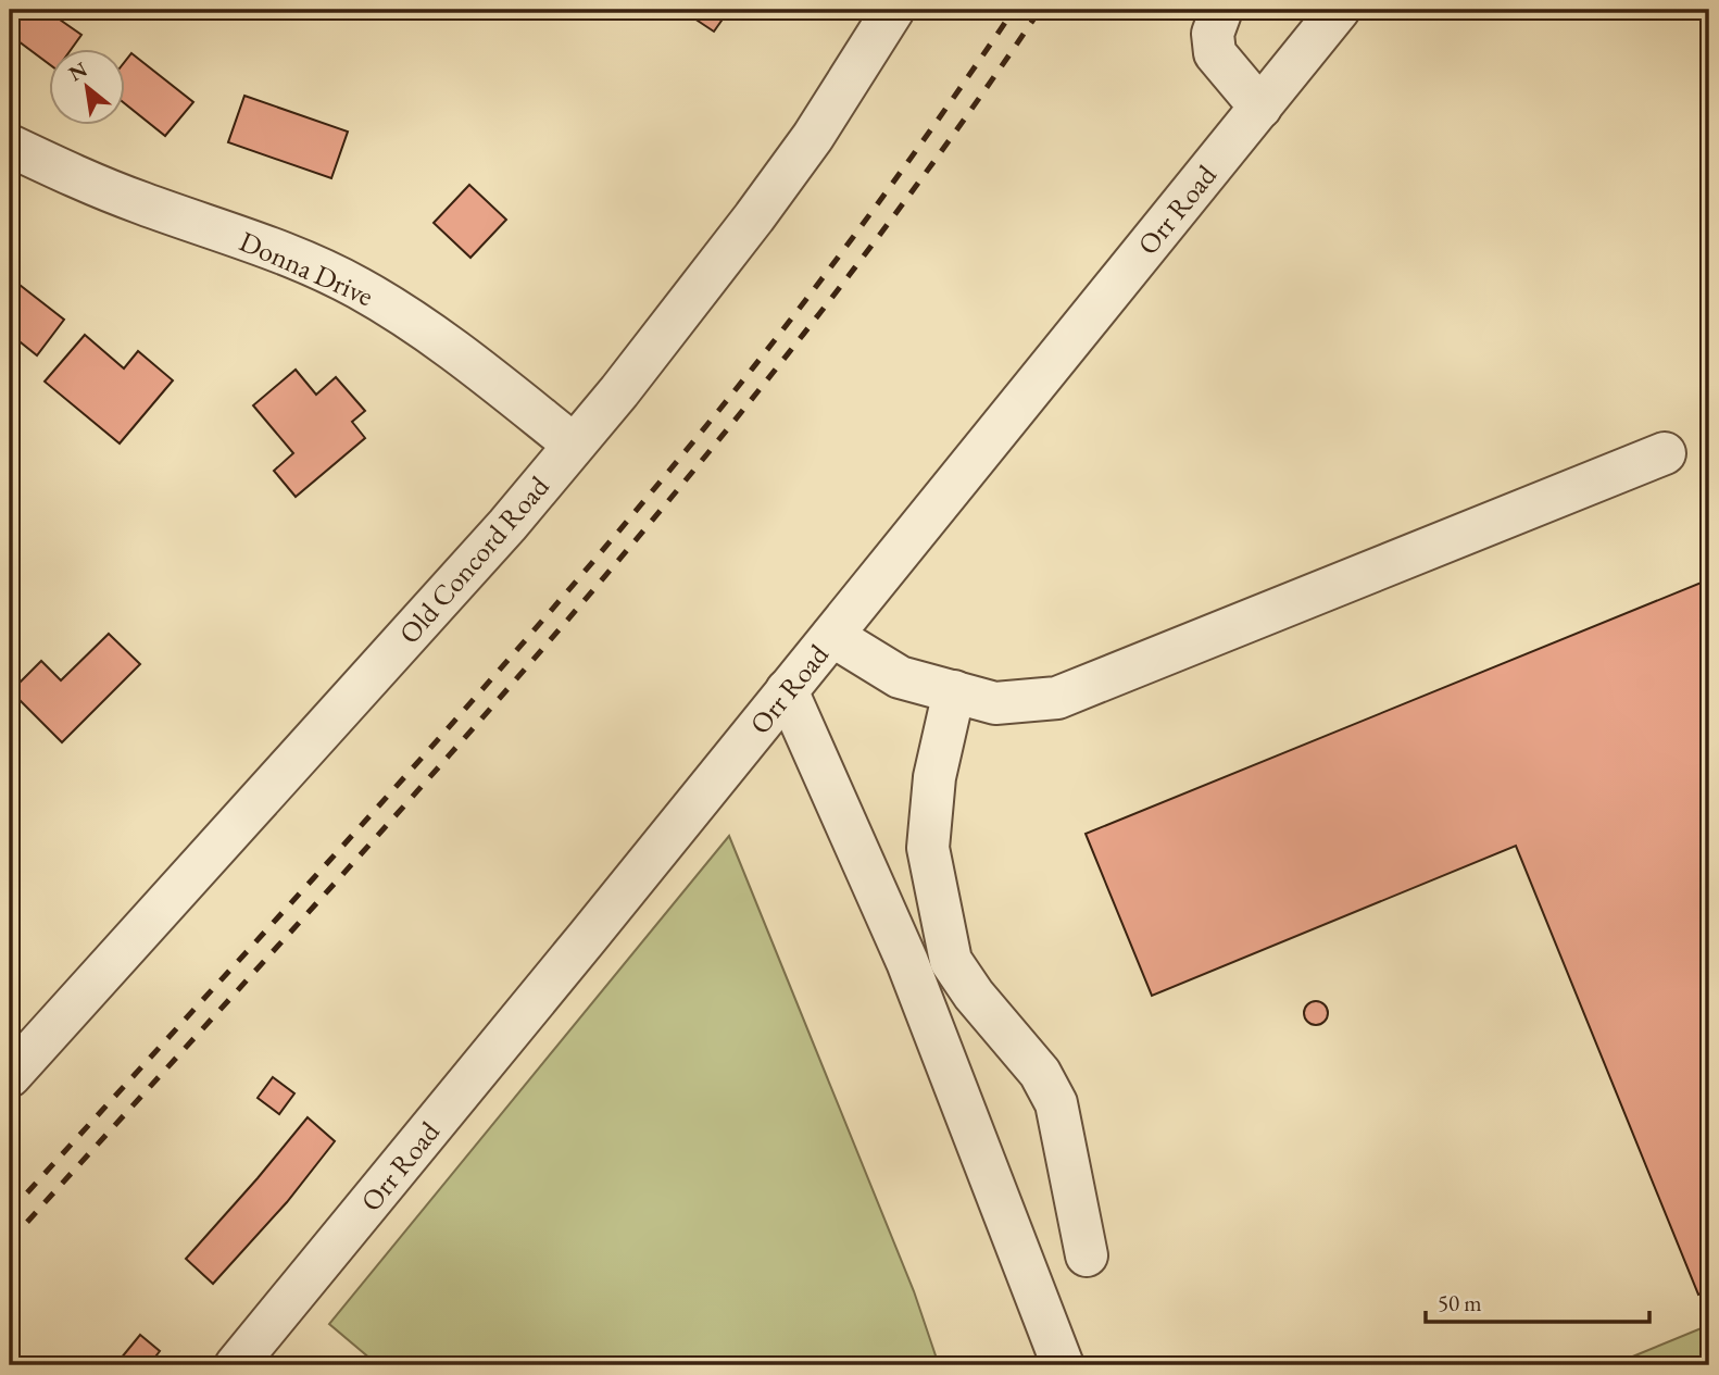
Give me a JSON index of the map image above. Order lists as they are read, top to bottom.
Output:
{
  "streets": {
    "street": ["Orr Road", "Donna Drive", "Old Concord Road"]
  },
  "crossings": [
    ["Donna Drive", "Old Concord Road"]
  ],
  "scale_bar": "50 m",
  "north": "top left"
}
